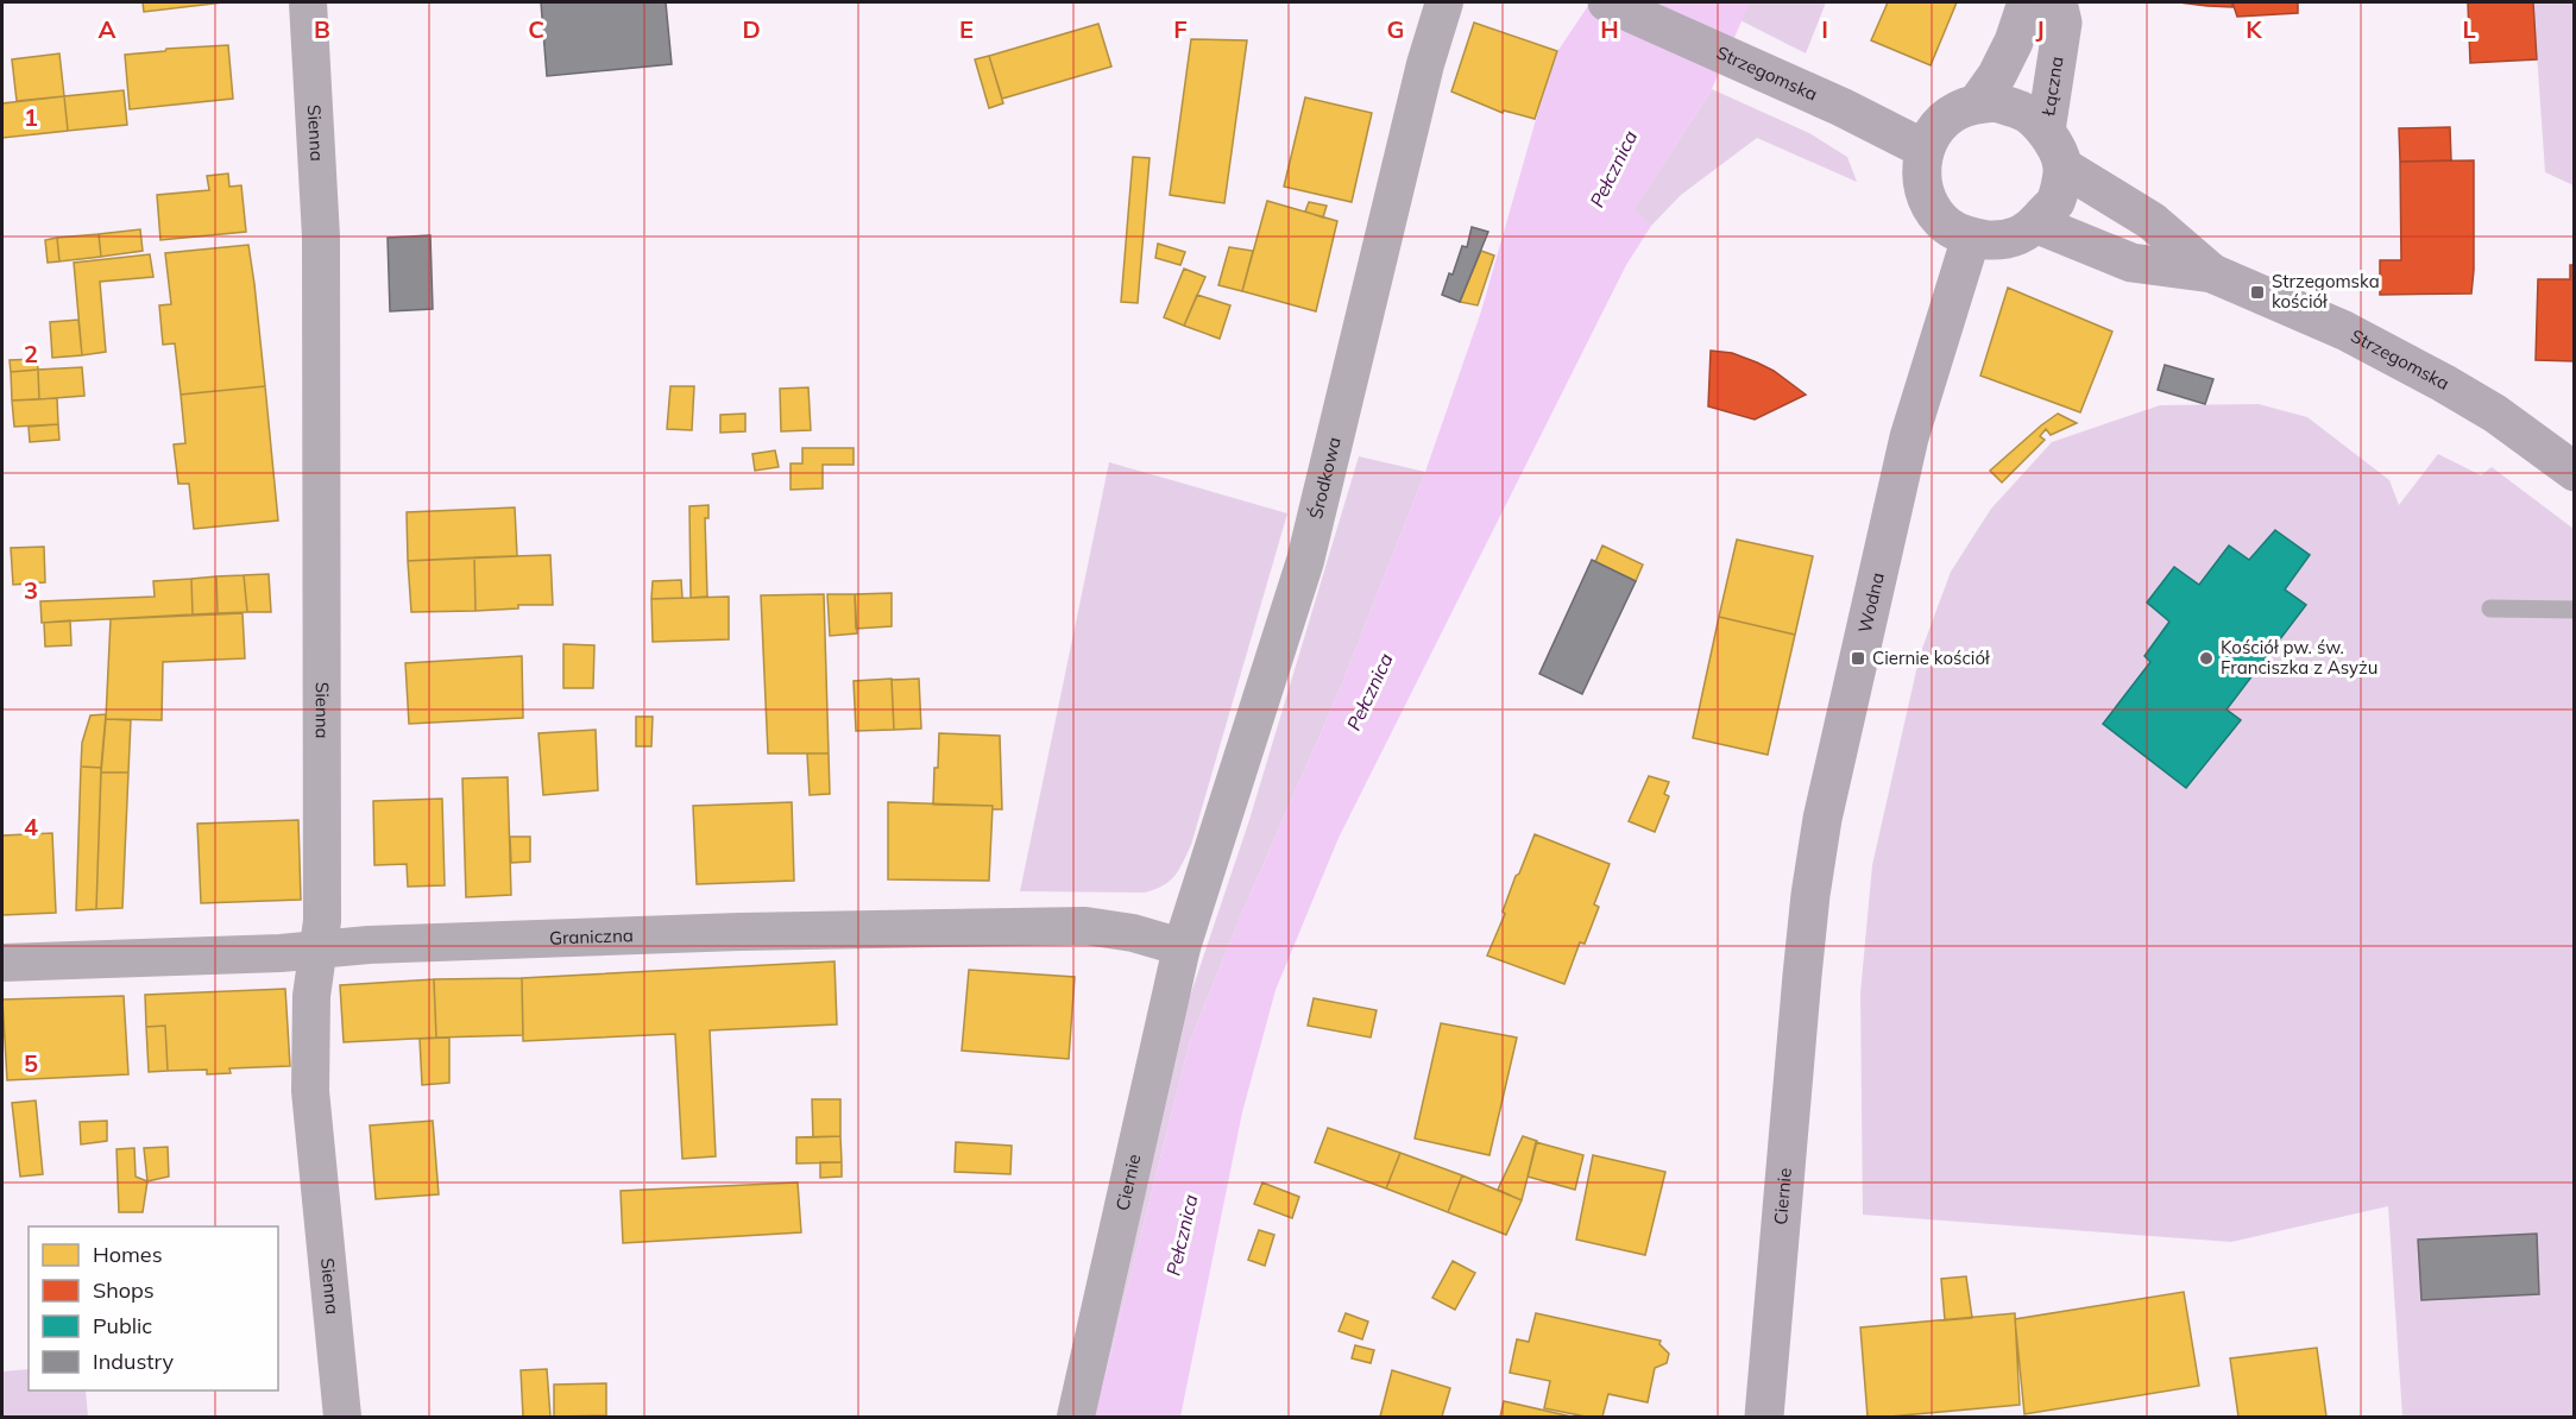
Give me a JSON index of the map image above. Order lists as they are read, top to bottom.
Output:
{
  "streets": {
    "main road": [
      "Strzegomska",
      "Łączna",
      "Wodna",
      "Ciernie"
    ],
    "street": ["Sienna", "Środkowa", "Graniczna"]
  },
  "crossings": [
    ["Strzegomska", "Łączna"],
    ["Strzegomska", "Wodna"],
    ["Łączna", "Wodna"],
    ["Sienna", "Graniczna"],
    ["Środkowa", "Graniczna"],
    ["Środkowa", "Ciernie"],
    ["Wodna", "Ciernie"],
    ["Graniczna", "Ciernie"]
  ],
  "water": ["Pełcznica"],
  "places": {
    "transit": ["Strzegomska kościół", "Ciernie kościół"],
    "other": ["Kościół pw. św. Franciszka z Asyżu"]
  },
  "legend": [
    "Homes",
    "Shops",
    "Public",
    "Industry"
  ],
  "grid": {
    "columns": [
      "A",
      "B",
      "C",
      "D",
      "E",
      "F",
      "G",
      "H",
      "I",
      "J",
      "K",
      "L"
    ],
    "rows": [
      "1",
      "2",
      "3",
      "4",
      "5"
    ]
  }
}
